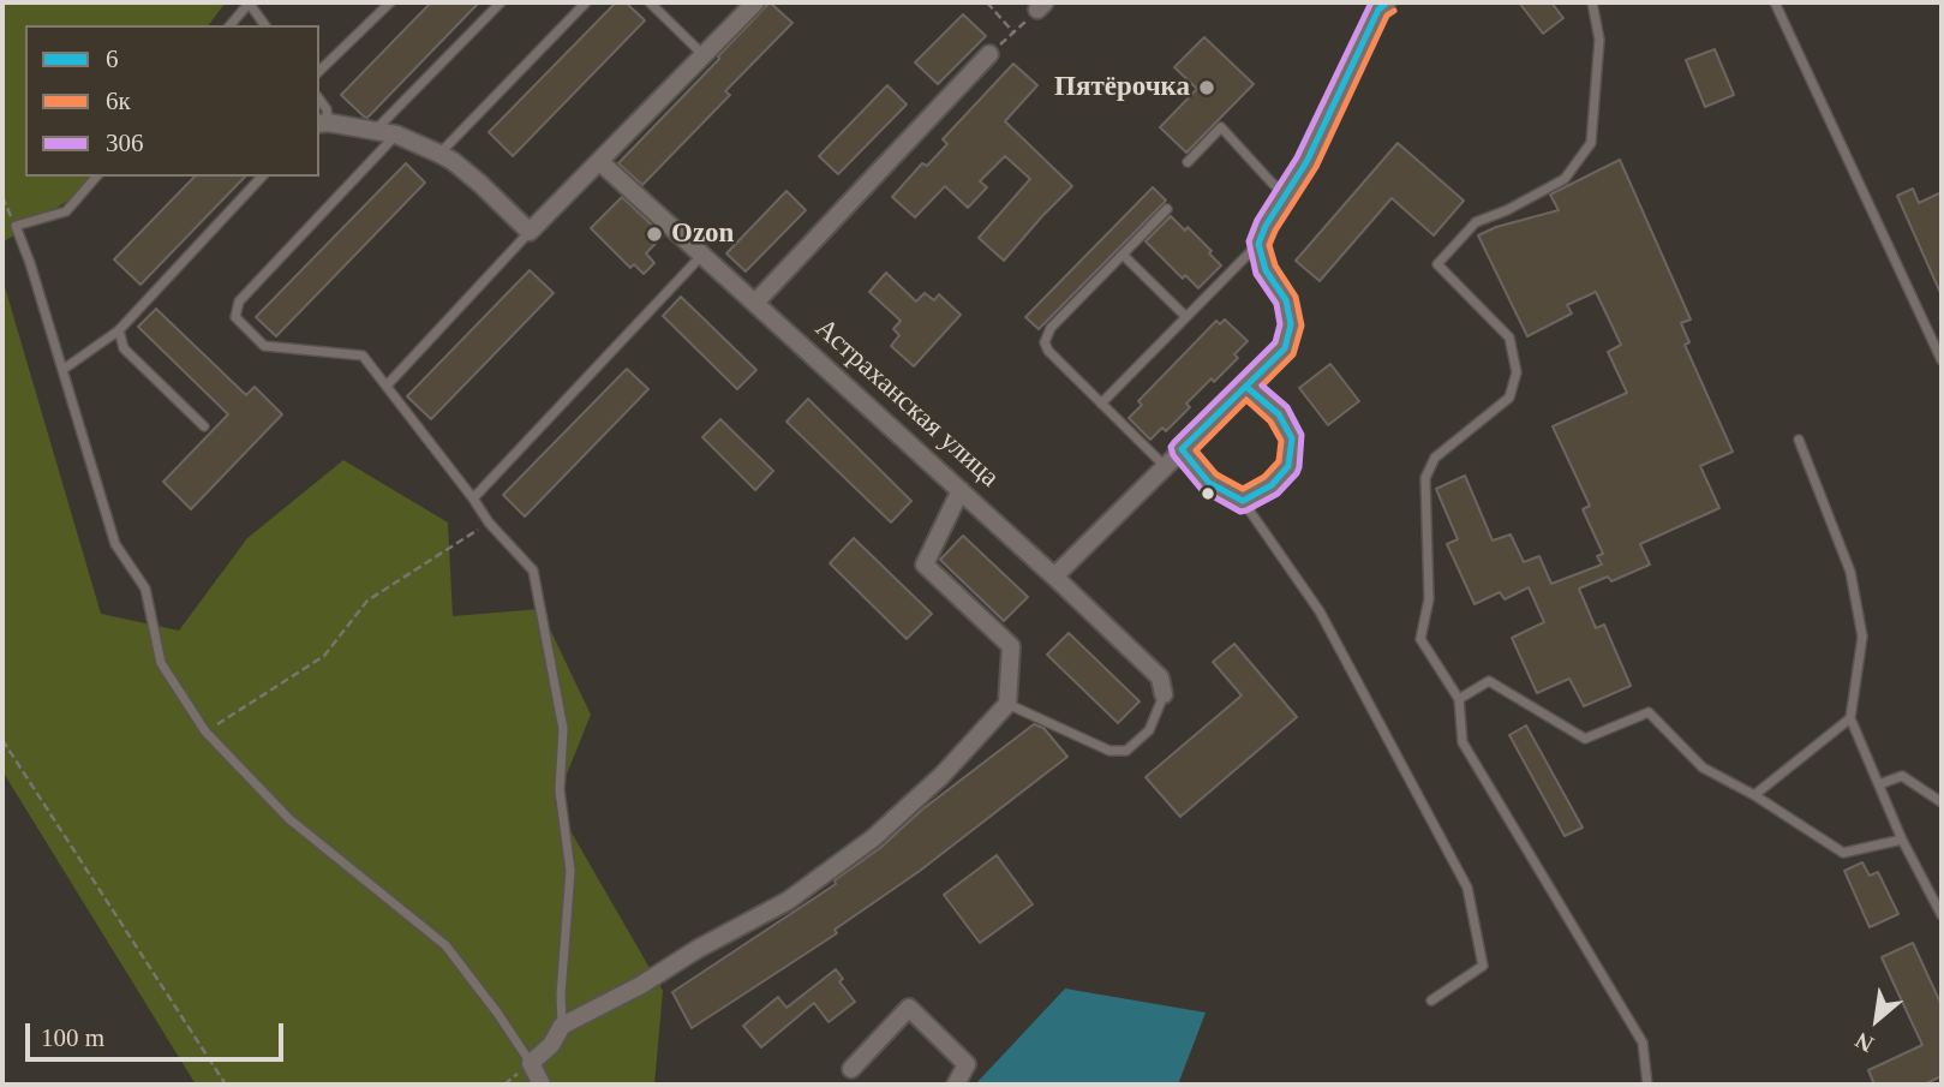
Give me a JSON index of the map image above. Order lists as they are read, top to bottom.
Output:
{
  "streets": {
    "street": ["Астраханская улица"]
  },
  "places": ["Пятёрочка", "Ozon"],
  "lines": ["transit line 6", "transit line 306", "transit line 6к"],
  "legend": ["6", "6к", "306"],
  "scale_bar": "100 m",
  "north": "bottom left"
}
